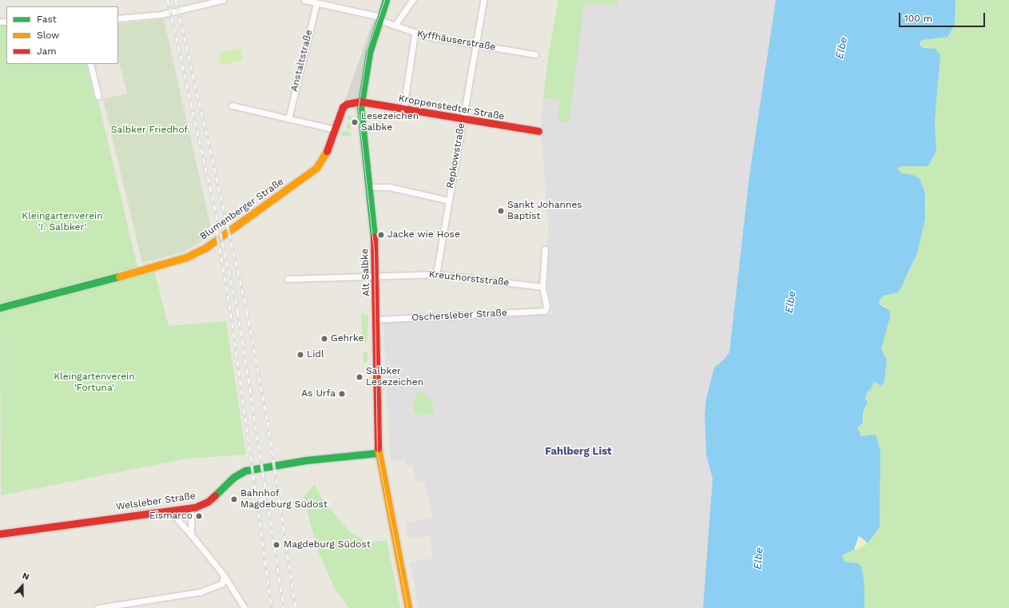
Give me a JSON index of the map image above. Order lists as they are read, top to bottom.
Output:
{
  "streets": {
    "street": [
      "Kyffhäuserstraße",
      "Anstaltstraße",
      "Kroppenstedter Straße",
      "Repkowstraße",
      "Blumenberger Straße",
      "Alt Salbke",
      "Kreuzhorststraße",
      "Oschersleber Straße",
      "Welsleber Straße"
    ]
  },
  "crossings": [
    ["Kyffhäuserstraße", "Anstaltstraße"],
    ["Kyffhäuserstraße", "Repkowstraße"],
    ["Kyffhäuserstraße", "Alt Salbke"],
    ["Kroppenstedter Straße", "Repkowstraße"],
    ["Kroppenstedter Straße", "Blumenberger Straße"],
    ["Kroppenstedter Straße", "Alt Salbke"],
    ["Repkowstraße", "Kreuzhorststraße"],
    ["Blumenberger Straße", "Alt Salbke"],
    ["Alt Salbke", "Kreuzhorststraße"],
    ["Alt Salbke", "Oschersleber Straße"],
    ["Alt Salbke", "Welsleber Straße"],
    ["Kreuzhorststraße", "Oschersleber Straße"]
  ],
  "districts": ["Fahlberg List"],
  "water": ["Elbe"],
  "parks": ["Salbker Friedhof", "Kleingartenverein 'I. Salbker'", "Kleingartenverein 'Fortuna'"],
  "places": [
    "Lesezeichen Salbke",
    "Sankt Johannes Baptist",
    "Jacke wie Hose",
    "Gehrke",
    "Lidl",
    "Salbker Lesezeichen",
    "As Urfa",
    "Bahnhof Magdeburg Südost",
    "Eismarco",
    "Magdeburg Südost"
  ],
  "legend": ["Fast", "Slow", "Jam"],
  "scale_bar": "100 m",
  "north": "top"
}
